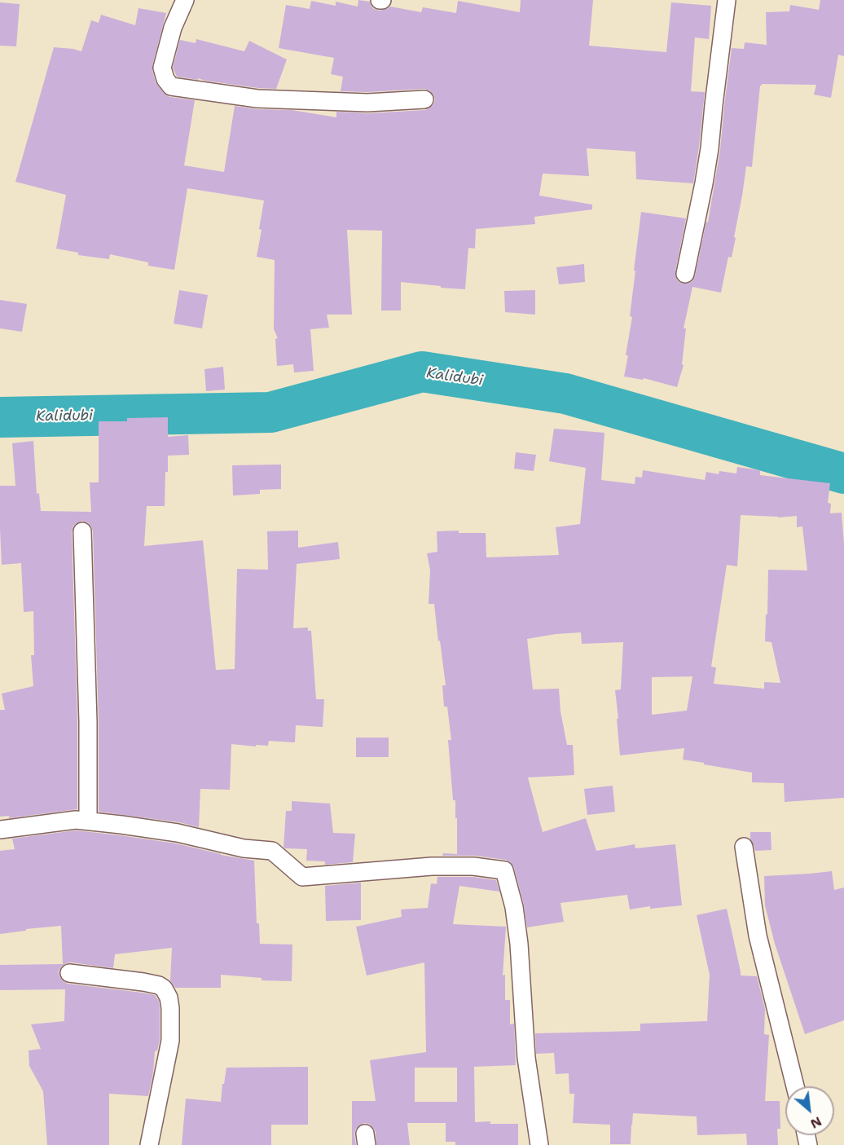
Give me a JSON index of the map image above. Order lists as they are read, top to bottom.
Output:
{
  "water": ["Kalidubi"],
  "north": "bottom right"
}
